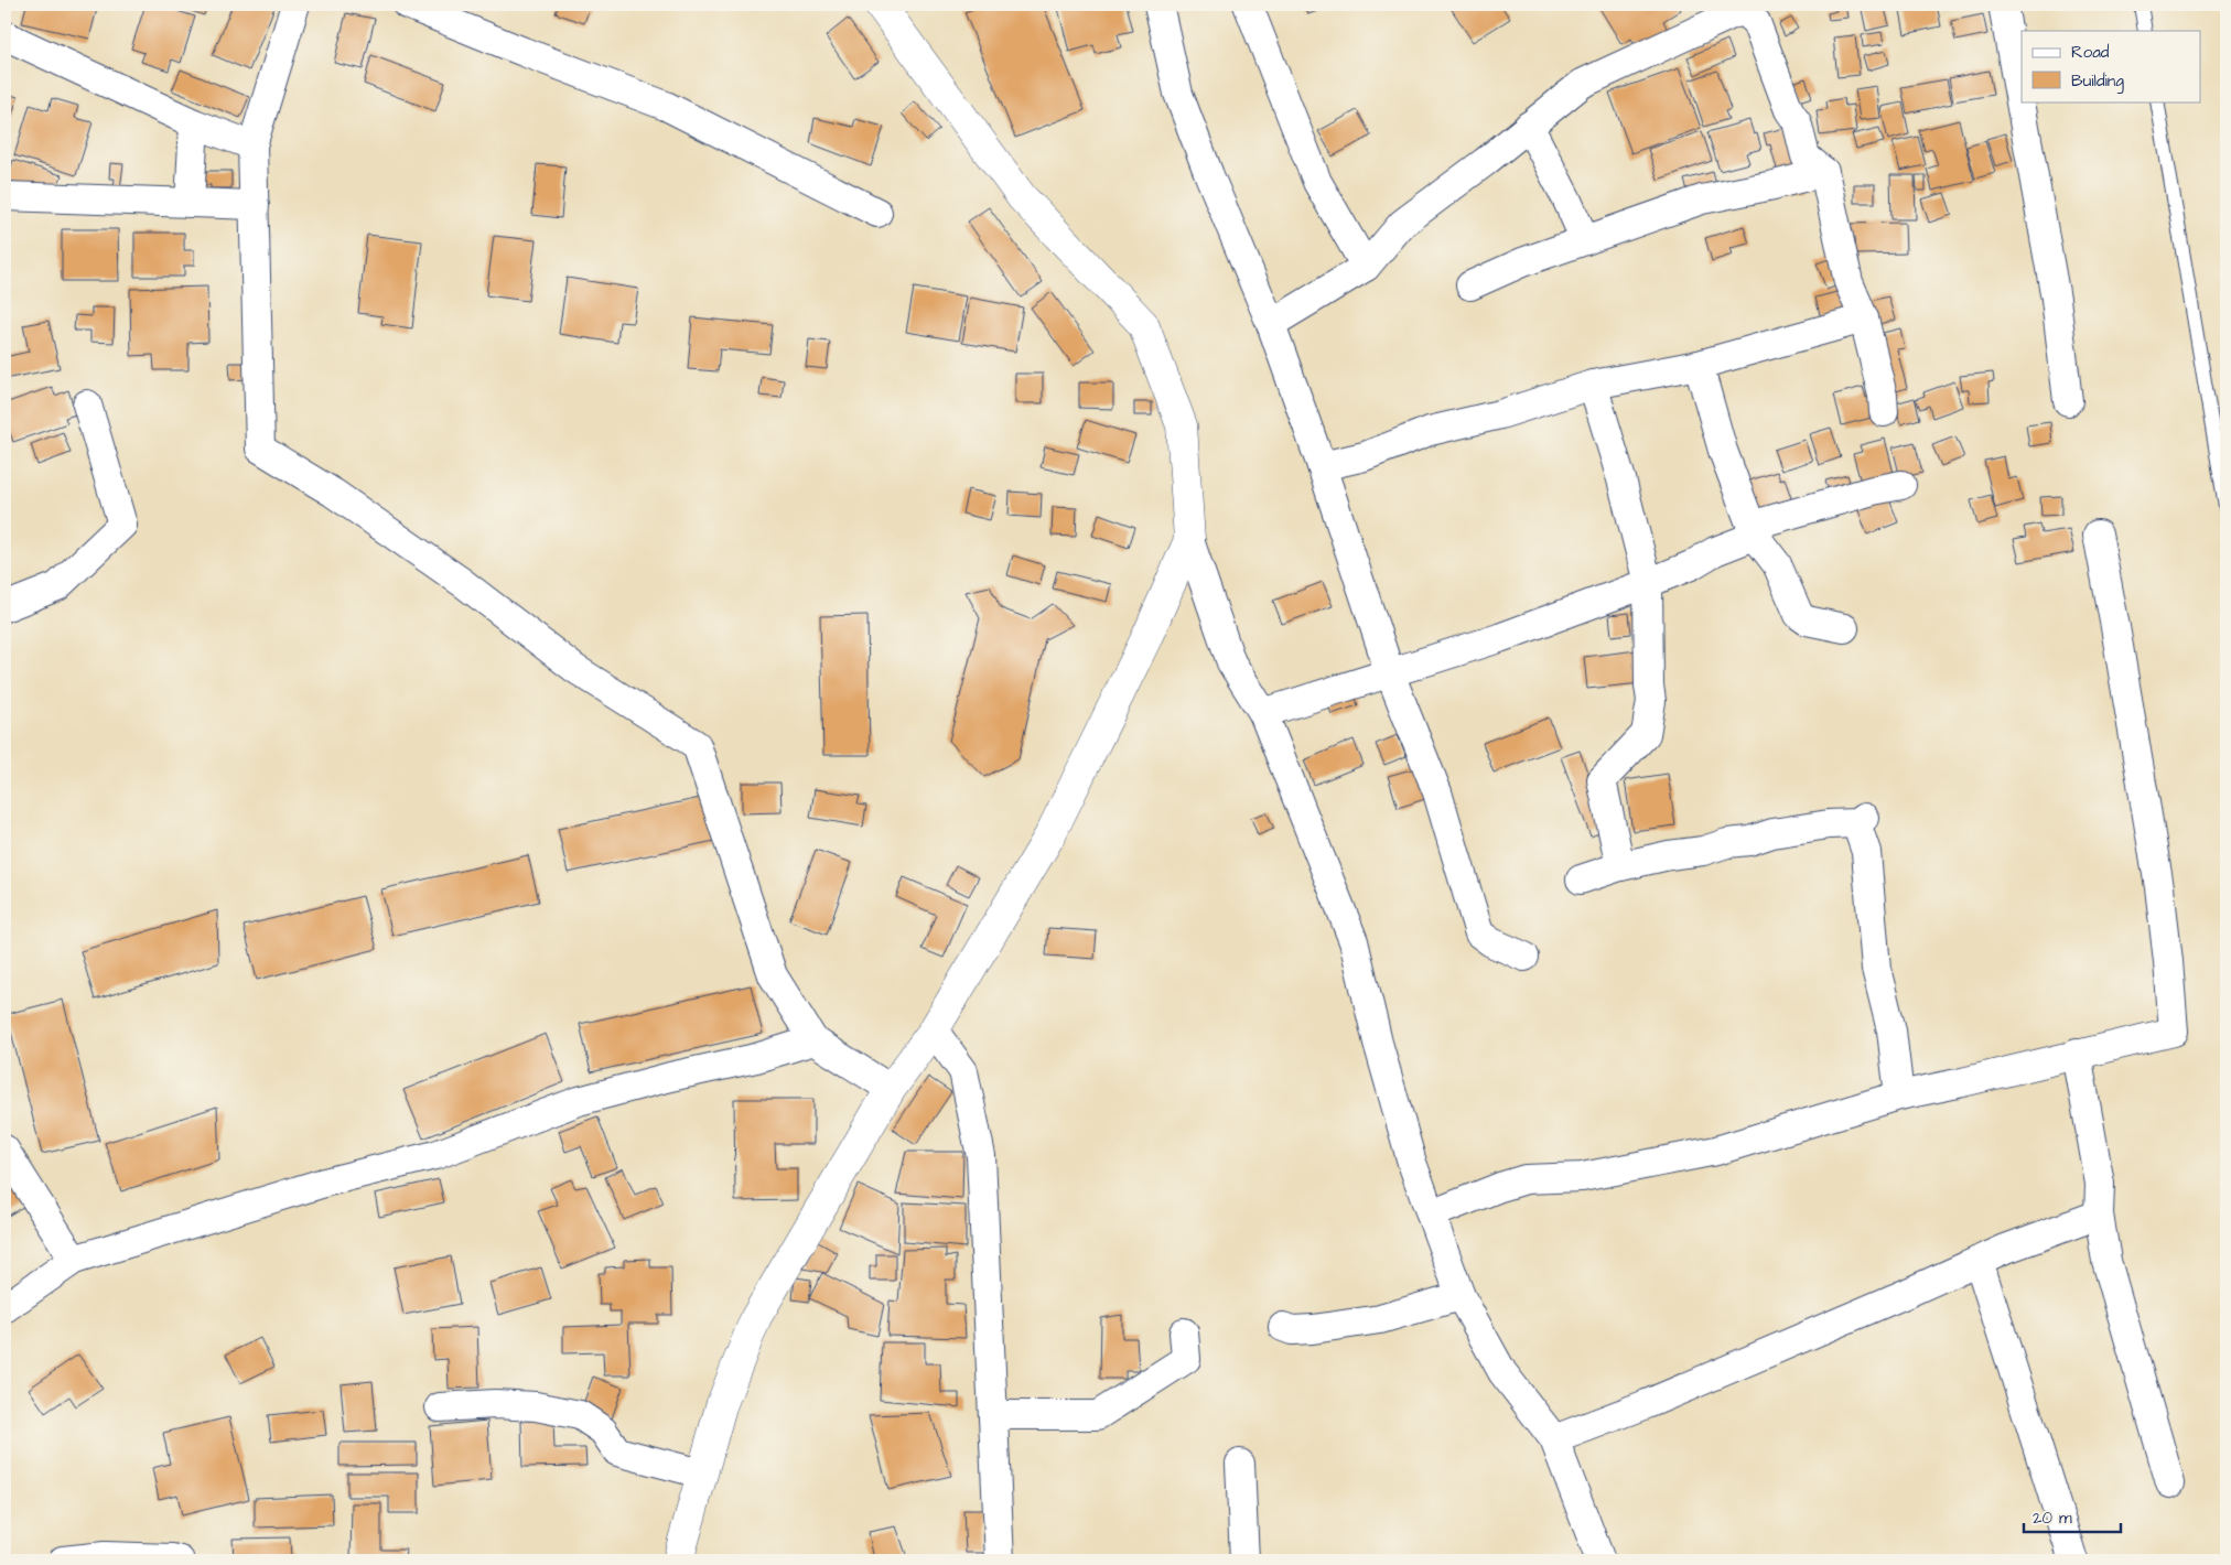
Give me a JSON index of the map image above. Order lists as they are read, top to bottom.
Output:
{
  "legend": ["Road", "Building"],
  "scale_bar": "20 m"
}
